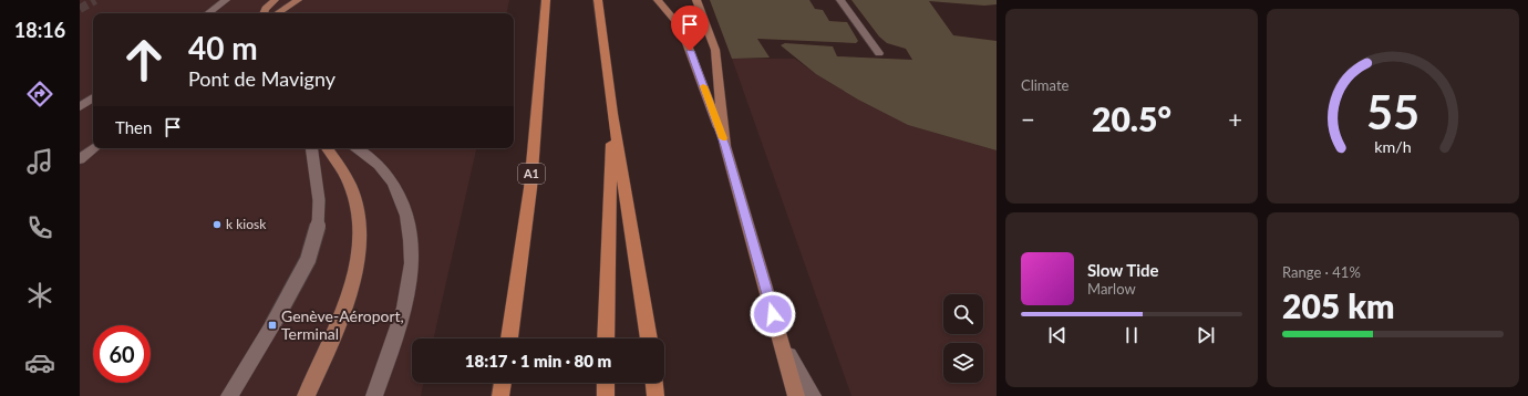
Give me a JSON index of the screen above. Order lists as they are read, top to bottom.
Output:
{
  "streets": {
    "highway": ["A1"]
  },
  "places": {
    "other": ["k kiosk"],
    "transit": ["Genève-Aéroport, Terminal"]
  },
  "page": {
    "tabs": "18:16",
    "tile": [
      "Climate",
      ["Range · 41%", "205 km"]
    ],
    "turn": ["40 m", "Pont de Mavigny"],
    "heat": ["−", "20.5°", "+"],
    "then": "Then",
    "song": ["Slow Tide", "Marlow"],
    "limit": "60",
    "trip": "18:17 · 1 min · 80 m",
    "gauge": ["55", "km/h"]
  }
}
